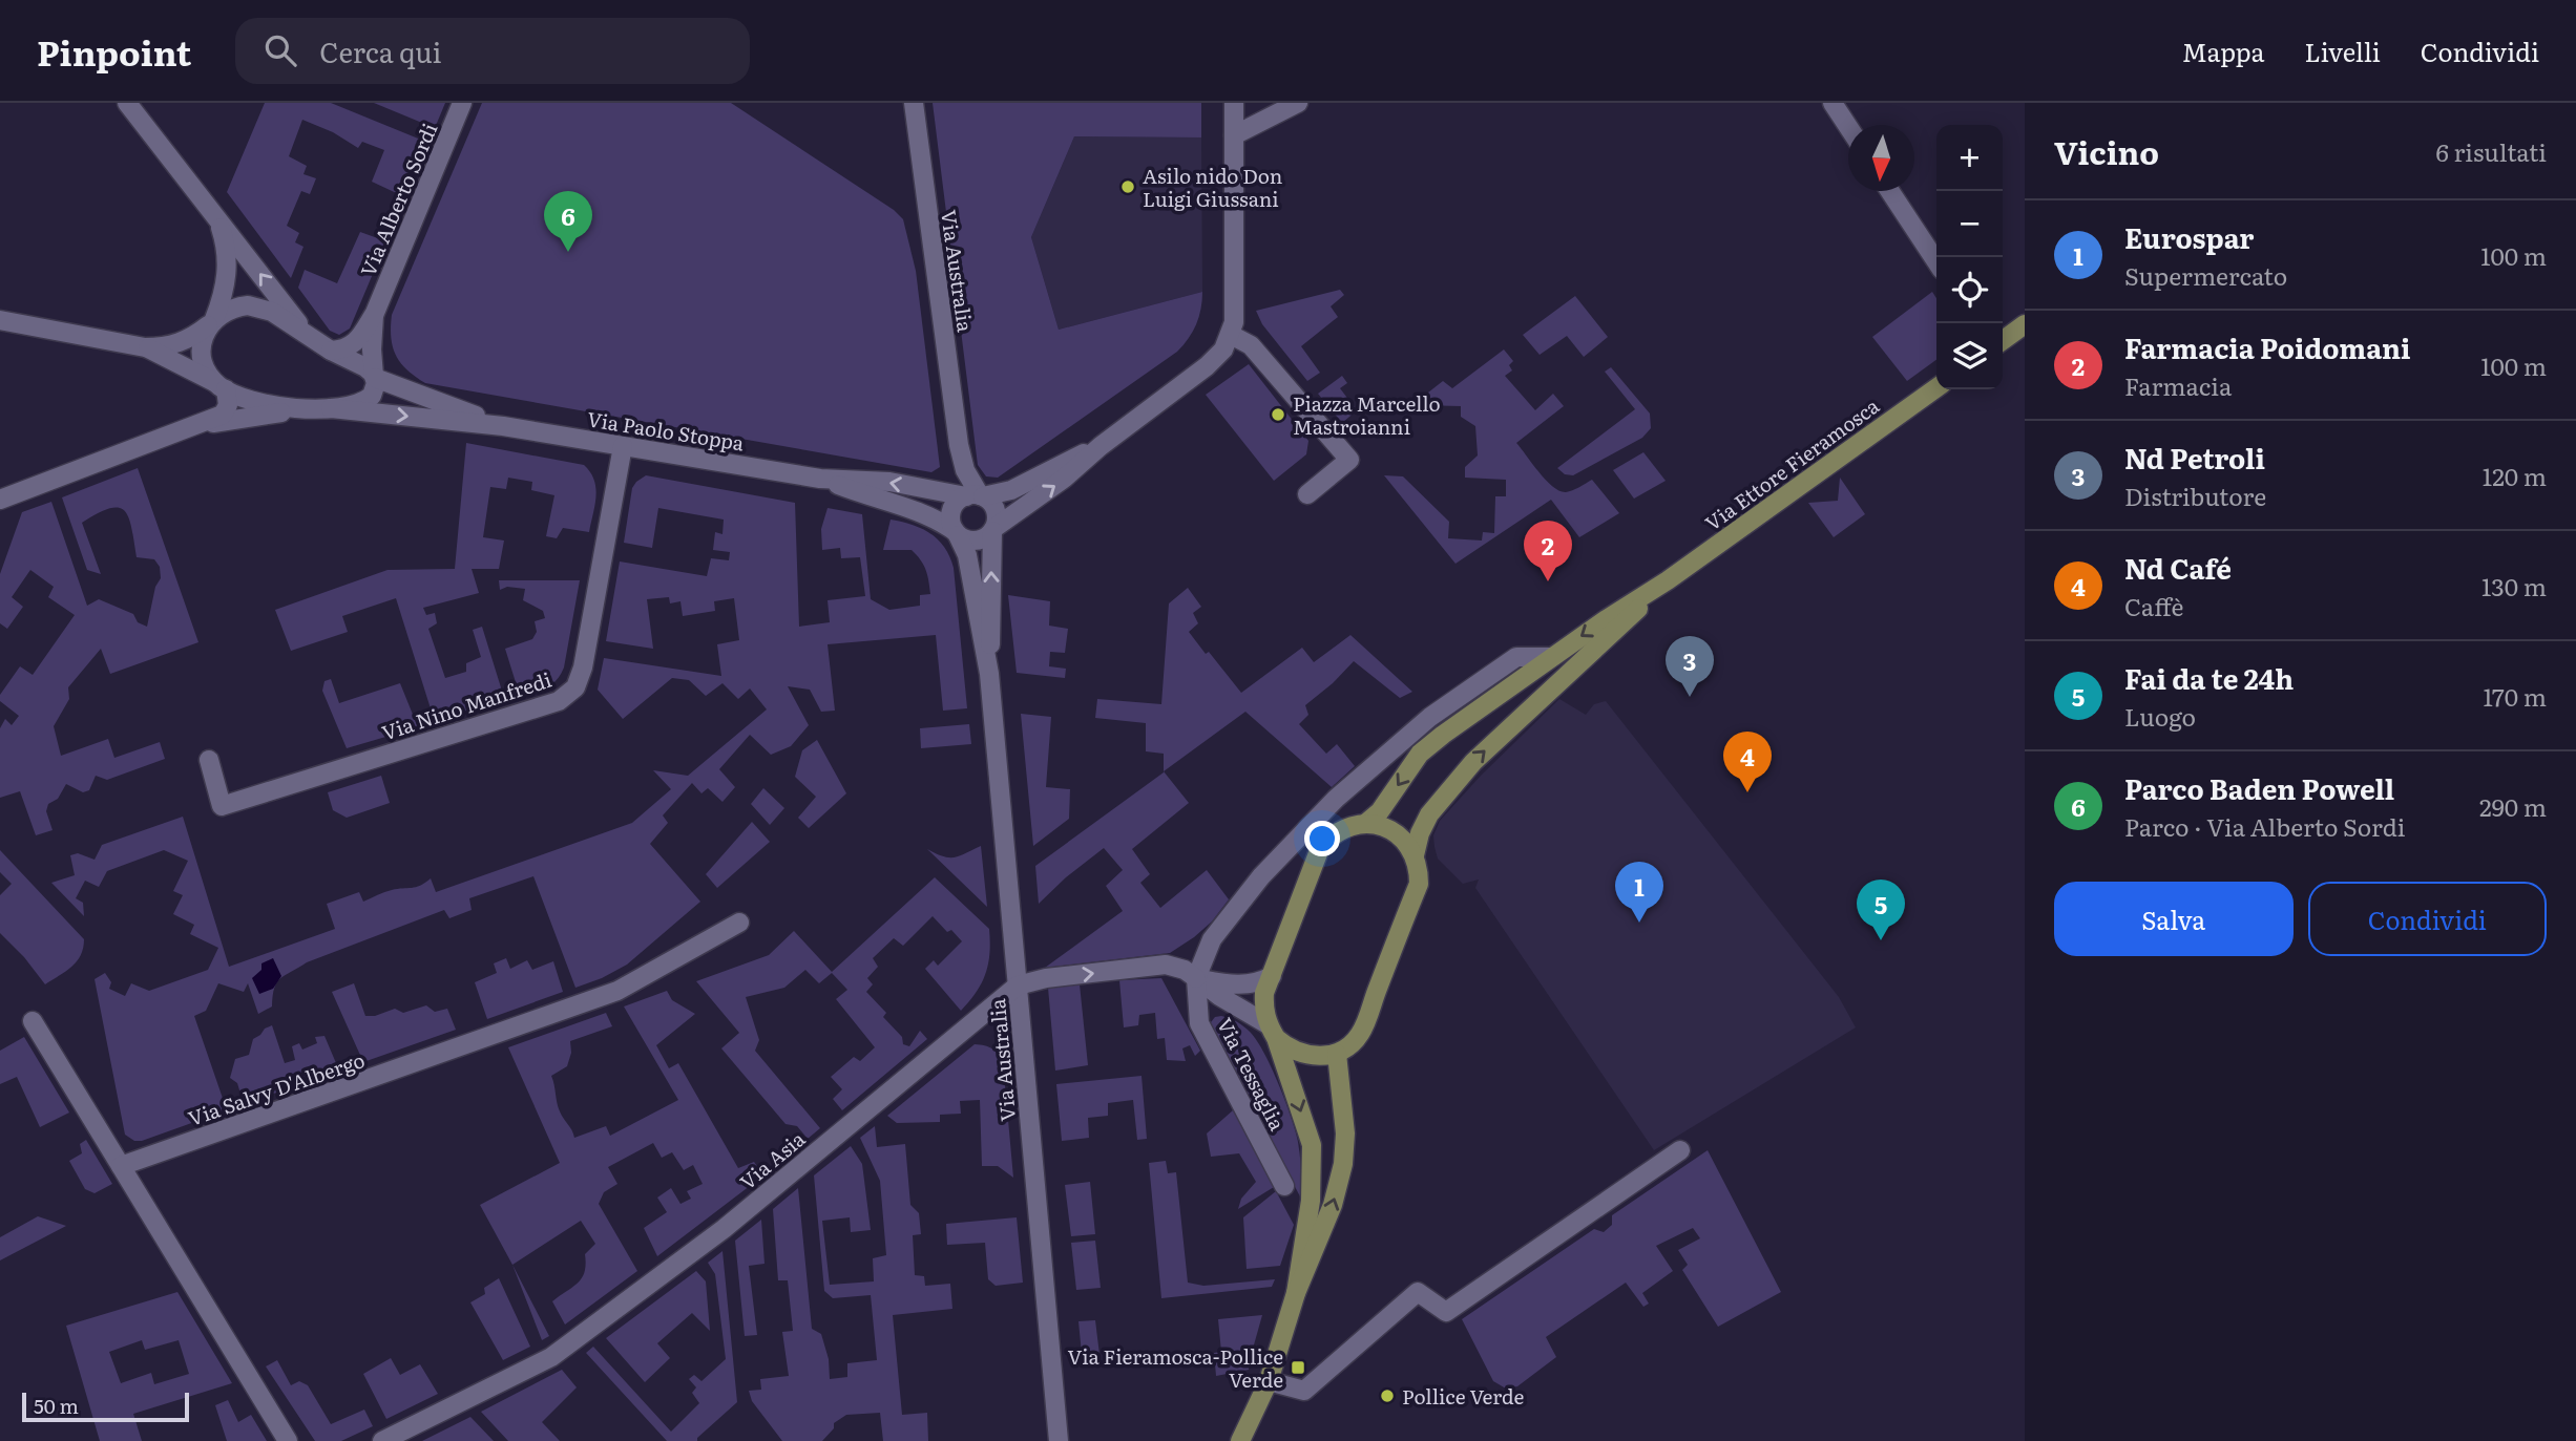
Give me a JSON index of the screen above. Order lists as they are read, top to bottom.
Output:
{
  "streets": {
    "main road": ["Via Ettore Fieramosca"],
    "street": [
      "Via Alberto Sordi",
      "Via Australia",
      "Via Paolo Stoppa",
      "Via Nino Manfredi",
      "Via Tessaglia",
      "Via Salvy D'Albergo",
      "Via Asia"
    ]
  },
  "crossings": [
    ["Via Alberto Sordi", "Via Paolo Stoppa"],
    ["Via Australia", "Via Asia"],
    ["Via Paolo Stoppa", "Via Nino Manfredi"],
    ["Via Tessaglia", "Via Asia"]
  ],
  "places": {
    "other": ["Asilo nido Don Luigi Giussani", "Piazza Marcello Mastroianni", "Pollice Verde"],
    "transit": ["Via Fieramosca-Pollice Verde"]
  },
  "scale_bar": "50 m",
  "north": "bottom",
  "page": {
    "header": "Pinpoint",
    "search": "Cerca qui",
    "nav": ["Mappa", "Livelli", "Condividi"],
    "heading": ["Vicino", "6 risultati"],
    "map_buttons": ["+", "−"],
    "pins": [
      "6",
      "2",
      "3",
      "4",
      "1",
      "5"
    ],
    "list": [
      {
        "mark": "1",
        "name": "Eurospar",
        "note": "Supermercato",
        "value": "100 m"
      },
      {
        "mark": "2",
        "name": "Farmacia Poidomani",
        "note": "Farmacia",
        "value": "100 m"
      },
      {
        "mark": "3",
        "name": "Nd Petroli",
        "note": "Distributore",
        "value": "120 m"
      },
      {
        "mark": "4",
        "name": "Nd Café",
        "note": "Caffè",
        "value": "130 m"
      },
      {
        "mark": "5",
        "name": "Fai da te 24h",
        "note": "Luogo",
        "value": "170 m"
      },
      {
        "mark": "6",
        "name": "Parco Baden Powell",
        "note": "Parco · Via Alberto Sordi",
        "value": "290 m"
      }
    ],
    "buttons": ["Salva", "Condividi"],
    "scale": "50 m"
  }
}
